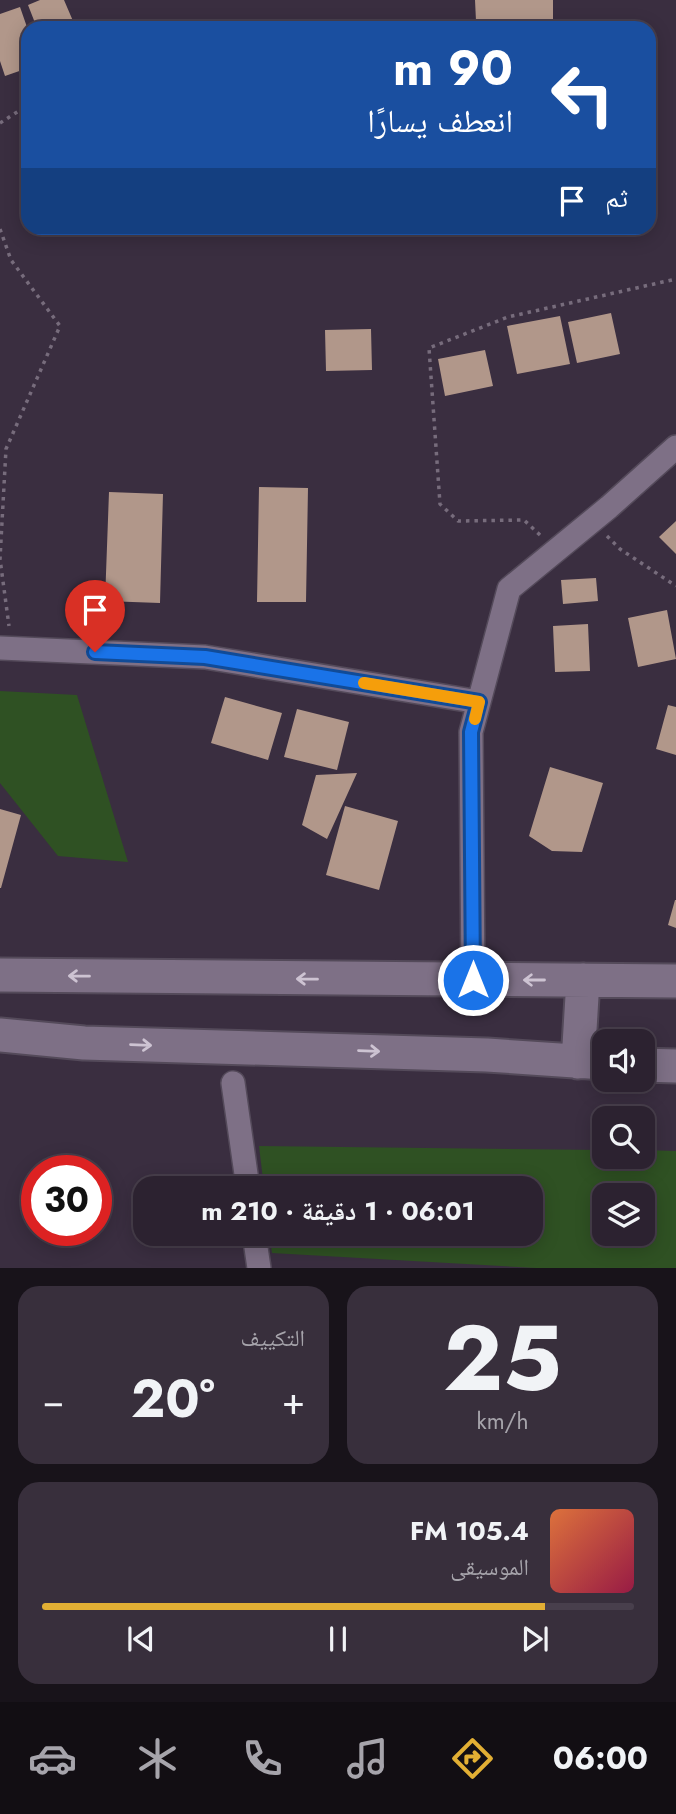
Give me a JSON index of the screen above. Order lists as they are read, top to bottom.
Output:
{
  "page": {
    "turn": ["90 m", "انعطف يسارًا"],
    "then": "ثم",
    "limit": "30",
    "trip": "06:01 · 1 دقيقة · 210 m",
    "tile": [
      ["25", "km/h"],
      "التكييف"
    ],
    "heat": ["−", "20°", "+"],
    "song": ["105.4 FM", "الموسيقى"],
    "tabs": "06:00"
  }
}
